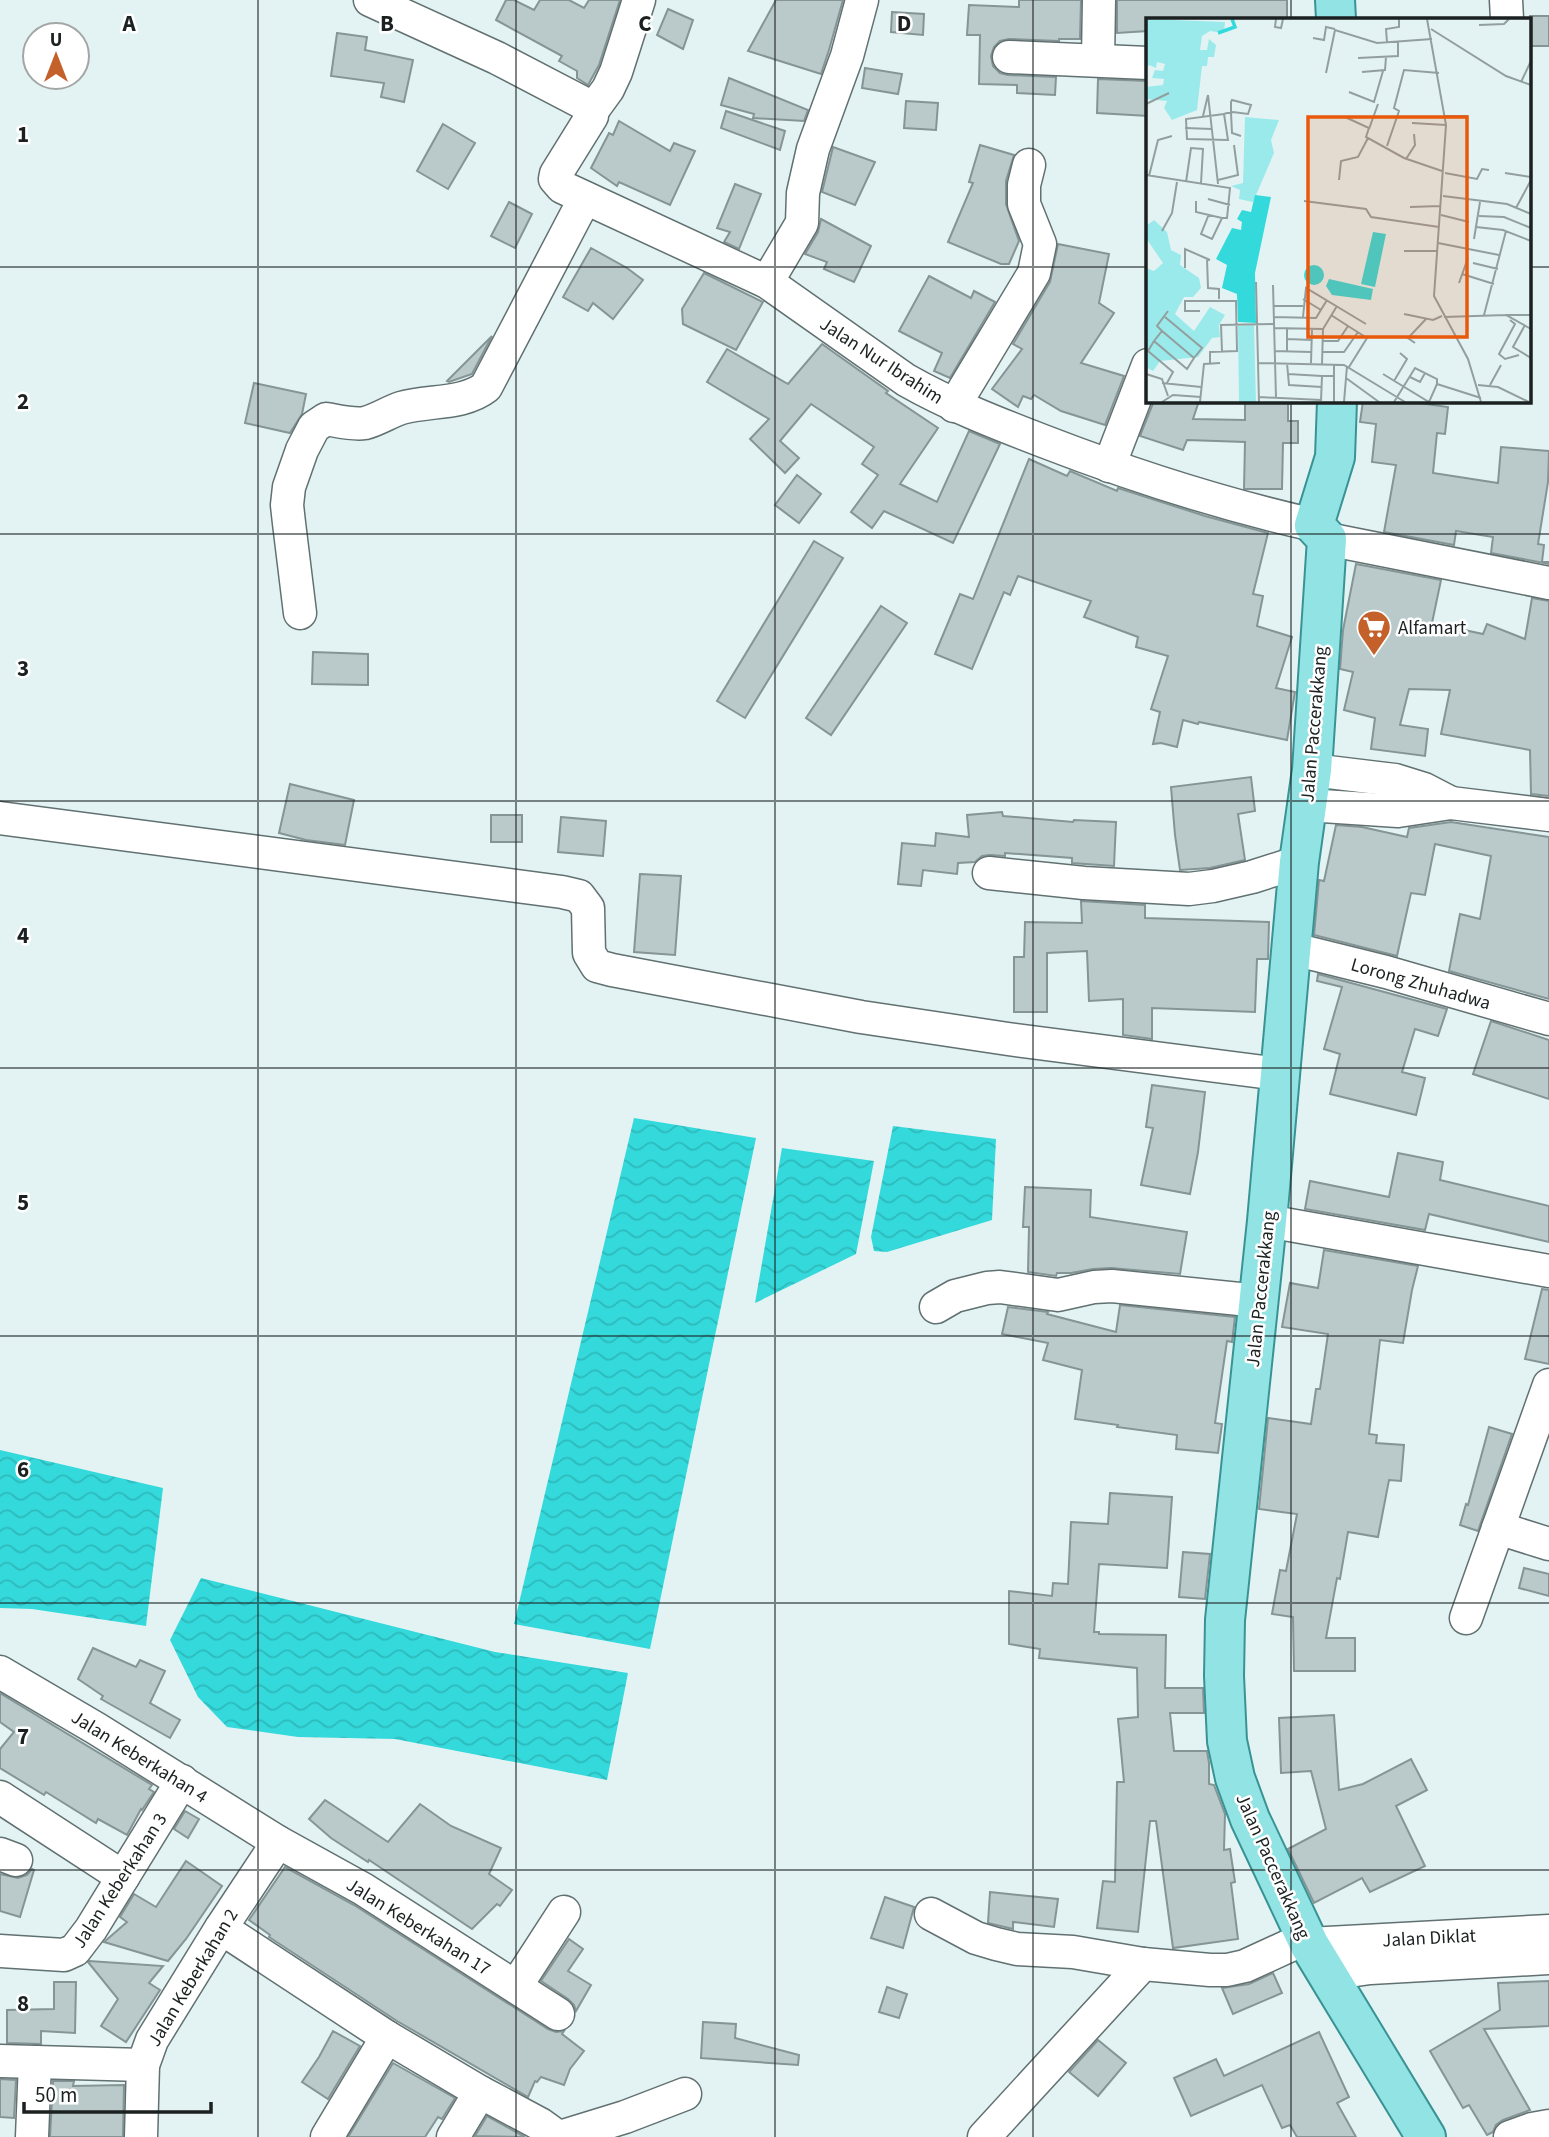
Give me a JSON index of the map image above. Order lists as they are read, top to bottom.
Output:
{
  "streets": {
    "main road": ["Jalan Paccerakkang"],
    "street": [
      "Jalan Nur Ibrahim",
      "Lorong Zhuhadwa",
      "Jalan Keberkahan 4",
      "Jalan Keberkahan 3",
      "Jalan Keberkahan 17",
      "Jalan Diklat",
      "Jalan Keberkahan 2"
    ]
  },
  "crossings": [
    ["Jalan Nur Ibrahim", "Jalan Paccerakkang"],
    ["Jalan Paccerakkang", "Lorong Zhuhadwa"],
    ["Jalan Paccerakkang", "Jalan Diklat"],
    ["Jalan Keberkahan 4", "Jalan Keberkahan 3"],
    ["Jalan Keberkahan 4", "Jalan Keberkahan 17"],
    ["Jalan Keberkahan 4", "Jalan Keberkahan 2"],
    ["Jalan Keberkahan 17", "Jalan Keberkahan 2"]
  ],
  "places": {
    "supermarket": ["Alfamart"]
  },
  "scale_bar": "50 m",
  "north": "top",
  "grid": {
    "columns": [
      "A",
      "B",
      "C",
      "D"
    ],
    "rows": [
      "1",
      "2",
      "3",
      "4",
      "5",
      "6",
      "7",
      "8"
    ]
  }
}
